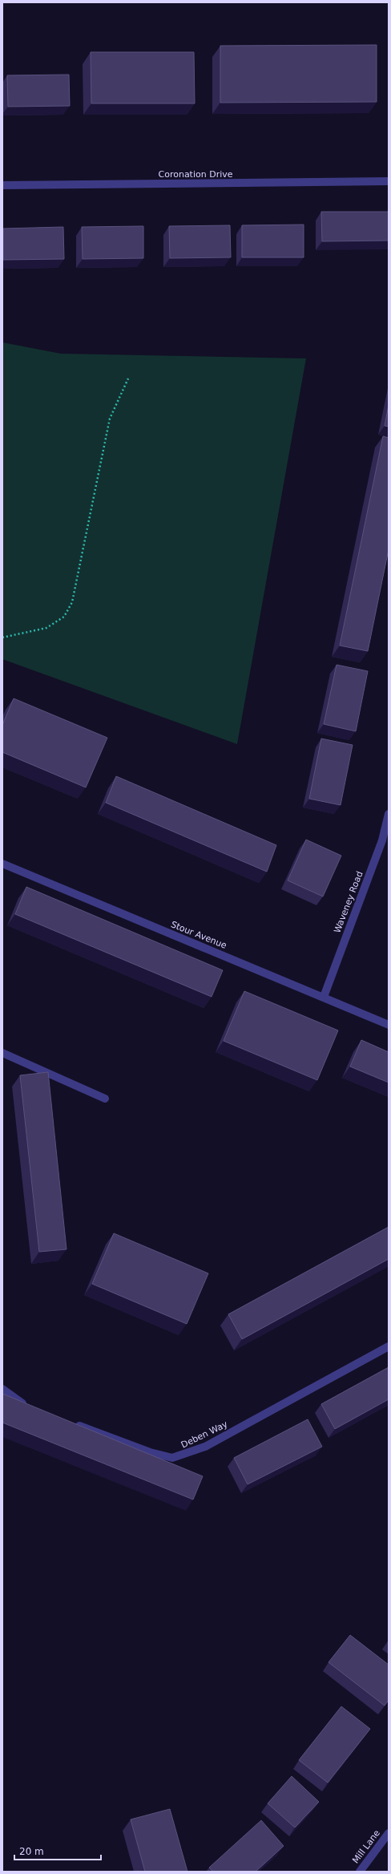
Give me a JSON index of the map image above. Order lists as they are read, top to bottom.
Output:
{
  "streets": {
    "street": [
      "Coronation Drive",
      "Waveney Road",
      "Stour Avenue",
      "Deben Way",
      "Mill Lane"
    ]
  },
  "crossings": [
    ["Waveney Road", "Stour Avenue"]
  ],
  "scale_bar": "20 m"
}
